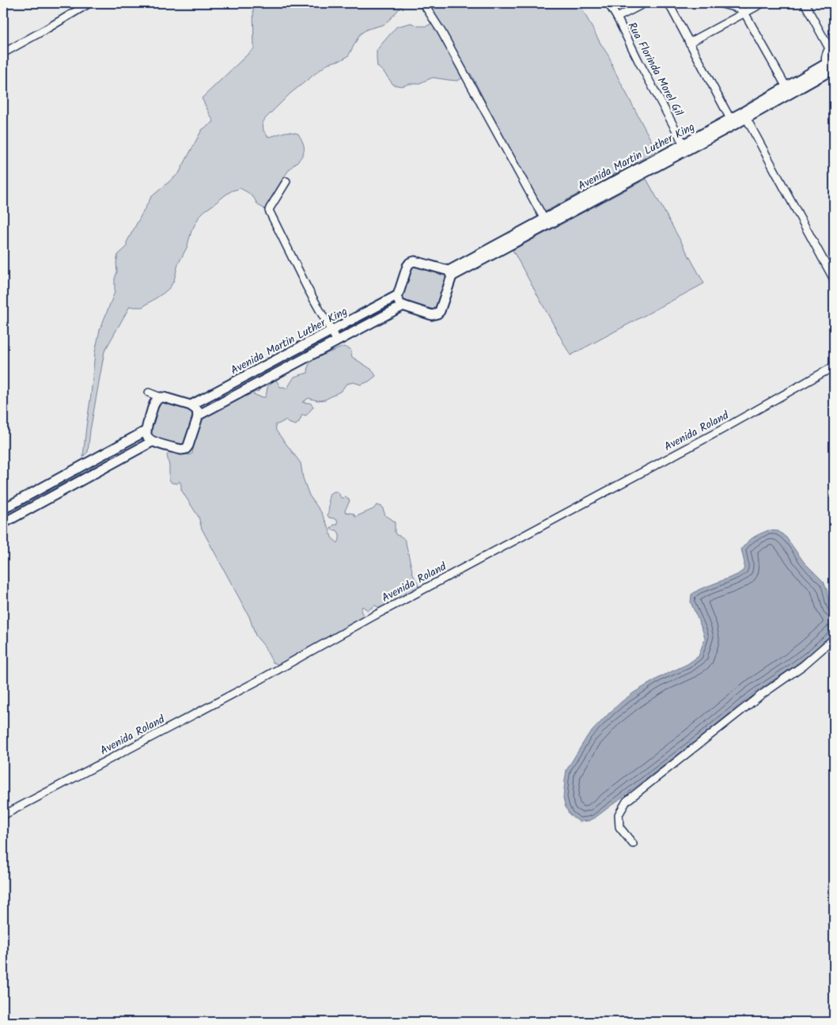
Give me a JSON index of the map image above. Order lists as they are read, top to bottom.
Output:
{
  "streets": {
    "main road": ["Avenida Martin Luther King"],
    "street": ["Rua Florinda Morel Gil", "Avenida Roland"]
  },
  "crossings": [
    ["Rua Florinda Morel Gil", "Avenida Martin Luther King"]
  ]
}
